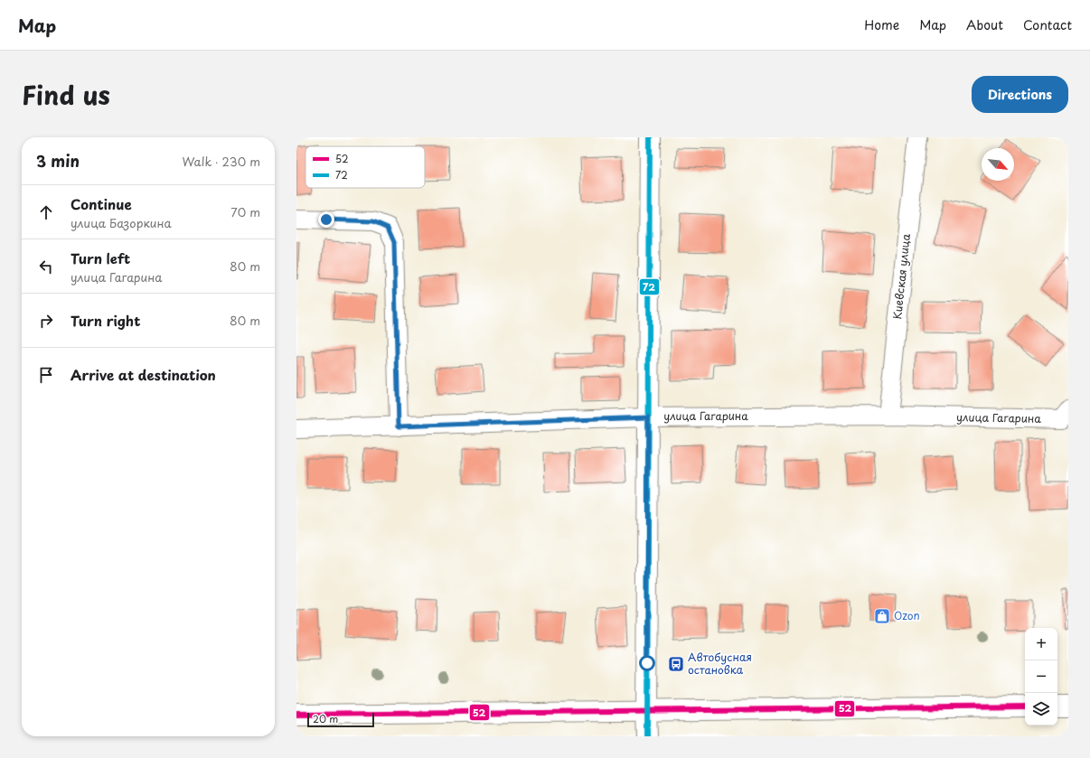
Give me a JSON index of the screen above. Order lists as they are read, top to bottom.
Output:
{
  "streets": {
    "street": ["Киевская улица", "улица Гагарина"]
  },
  "crossings": [
    ["Киевская улица", "улица Гагарина"]
  ],
  "places": {
    "shop": ["Ozon"],
    "bus stop": ["Автобусная остановка"]
  },
  "lines": ["transit line 72", "transit line 52"],
  "legend": ["52", "72"],
  "scale_bar": "20 m",
  "north": "bottom right",
  "page": {
    "header": "Map",
    "nav": [
      "Home",
      "Map",
      "About",
      "Contact"
    ],
    "title": "Find us",
    "buttons": "Directions",
    "heading": ["3 min", "Walk · 230 m"],
    "list": [
      ["Continue", "улица Базоркина", "70 m"],
      ["Turn left", "улица Гагарина", "80 m"],
      ["Turn right", "80 m"],
      "Arrive at destination"
    ],
    "map_buttons": ["+", "−"],
    "scale": "20 m"
  }
}
